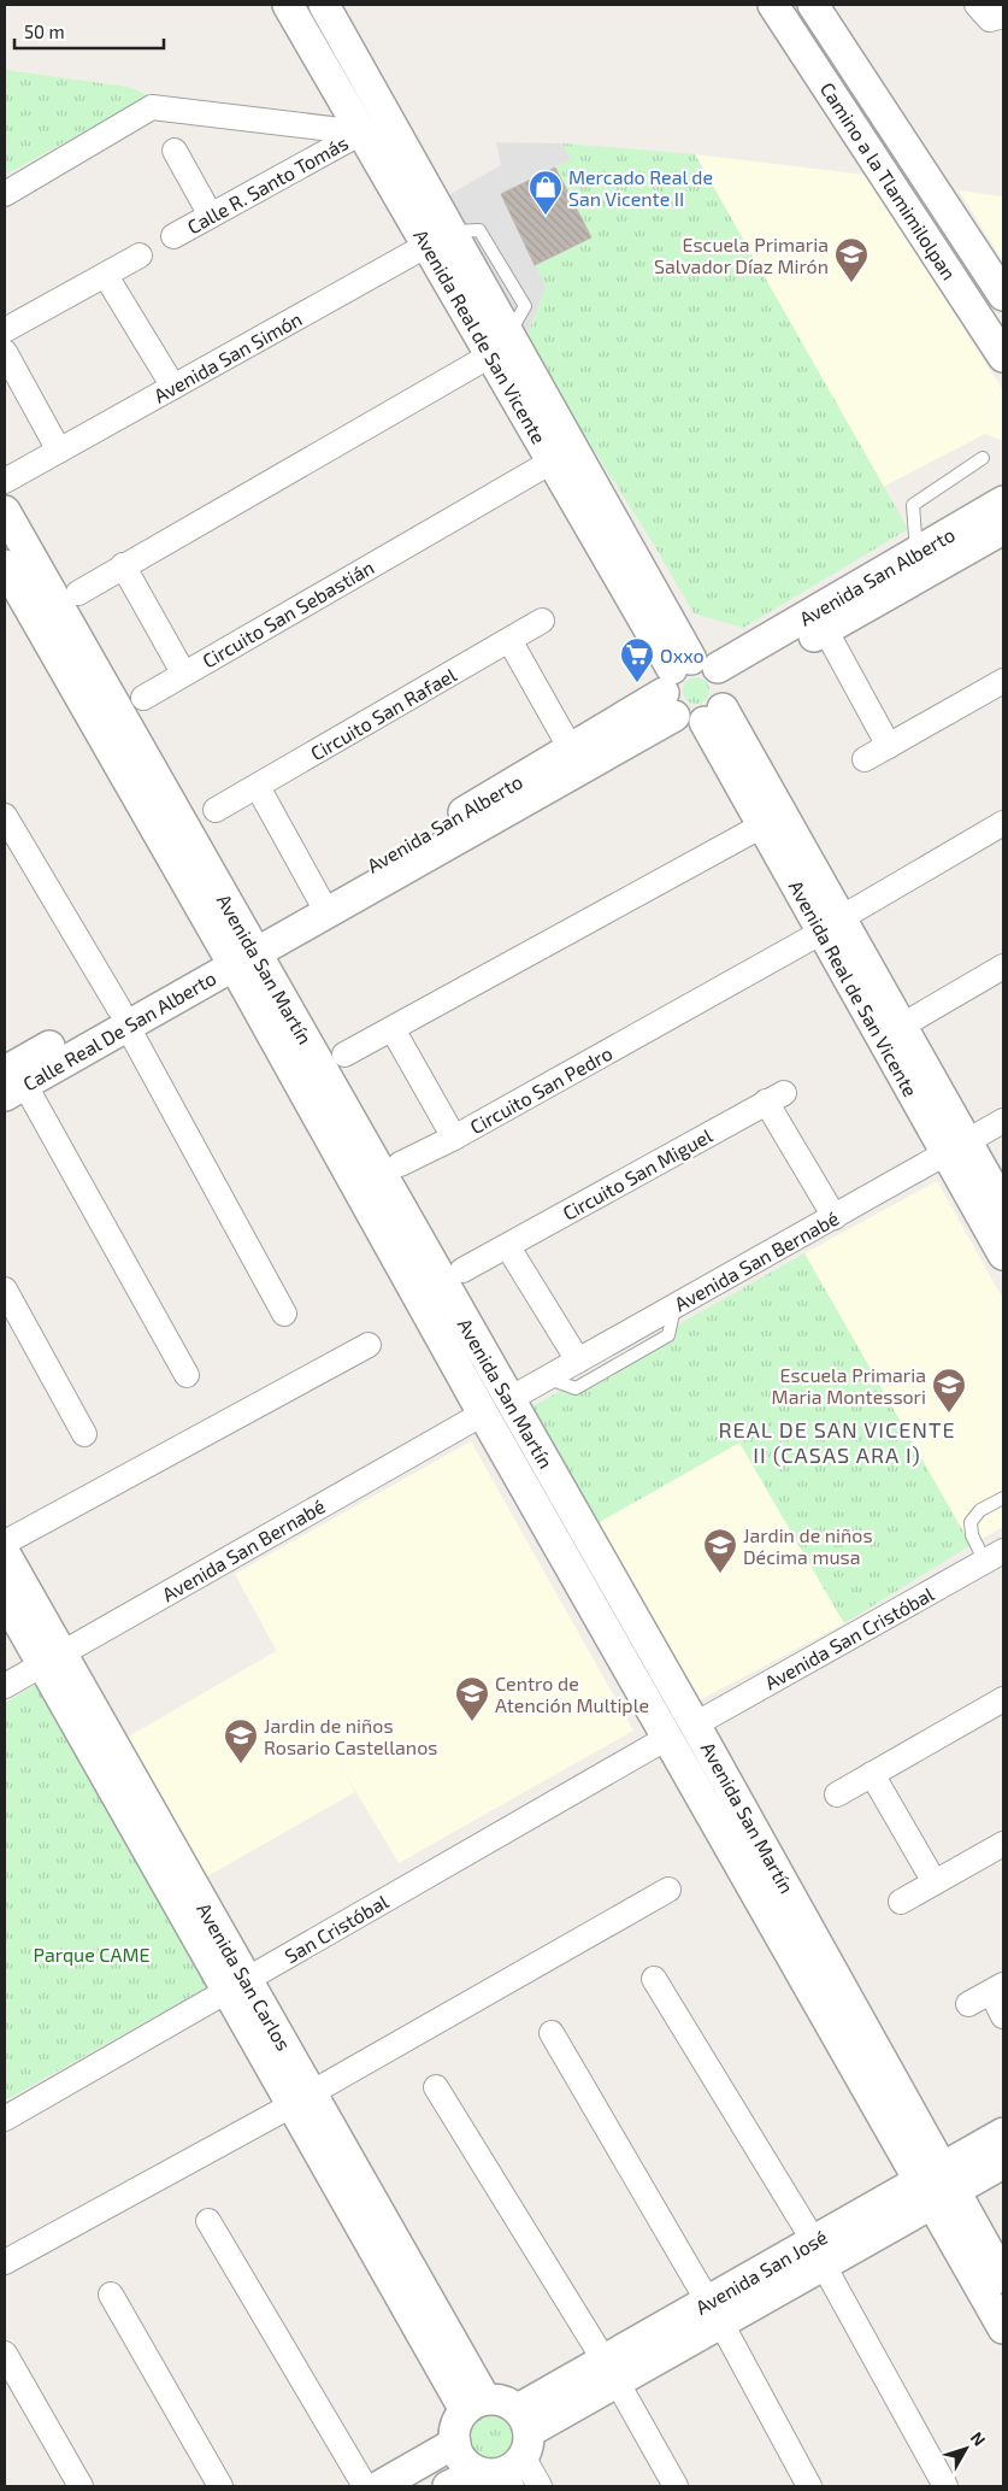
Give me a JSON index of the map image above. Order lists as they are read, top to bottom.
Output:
{
  "streets": {
    "street": [
      "Camino a la Tlamimilolpan",
      "Calle R. Santo Tomás",
      "Avenida Real de San Vicente",
      "Avenida San Simón",
      "Avenida San Alberto",
      "Circuito San Sebastián",
      "Circuito San Rafael",
      "Avenida San Martín",
      "Calle Real De San Alberto",
      "Circuito San Pedro",
      "Circuito San Miguel",
      "Avenida San Bernabé",
      "Avenida San Cristóbal",
      "San Cristóbal",
      "Avenida San Carlos",
      "Avenida San José"
    ]
  },
  "crossings": [
    ["Calle R. Santo Tomás", "Avenida Real de San Vicente"],
    ["Avenida Real de San Vicente", "Avenida San Simón"],
    ["Avenida Real de San Vicente", "Avenida San Alberto"],
    ["Avenida Real de San Vicente", "Circuito San Sebastián"],
    ["Avenida Real de San Vicente", "Circuito San Pedro"],
    ["Avenida Real de San Vicente", "Avenida San Bernabé"],
    ["Avenida San Alberto", "Avenida San Martín"],
    ["Avenida San Alberto", "Calle Real De San Alberto"],
    ["Avenida San Martín", "Calle Real De San Alberto"],
    ["Avenida San Martín", "Avenida San Bernabé"],
    ["Avenida San Martín", "Avenida San Cristóbal"],
    ["Avenida San Martín", "San Cristóbal"],
    ["Avenida San Martín", "Avenida San José"],
    ["Circuito San Miguel", "Avenida San Bernabé"],
    ["Avenida San Bernabé", "Avenida San Carlos"],
    ["San Cristóbal", "Avenida San Carlos"]
  ],
  "districts": ["REAL DE SAN VICENTE II (CASAS ARA I)"],
  "parks": ["Parque CAME"],
  "places": {
    "shop": ["Mercado Real de San Vicente II"],
    "school or university": [
      "Escuela Primaria Salvador Díaz Mirón",
      "Escuela Primaria Maria Montessori",
      "Jardin de niños Décima musa",
      "Centro de Atención Multiple",
      "Jardin de niños Rosario Castellanos"
    ],
    "supermarket": ["Oxxo"]
  },
  "scale_bar": "50 m",
  "north": "top right"
}
